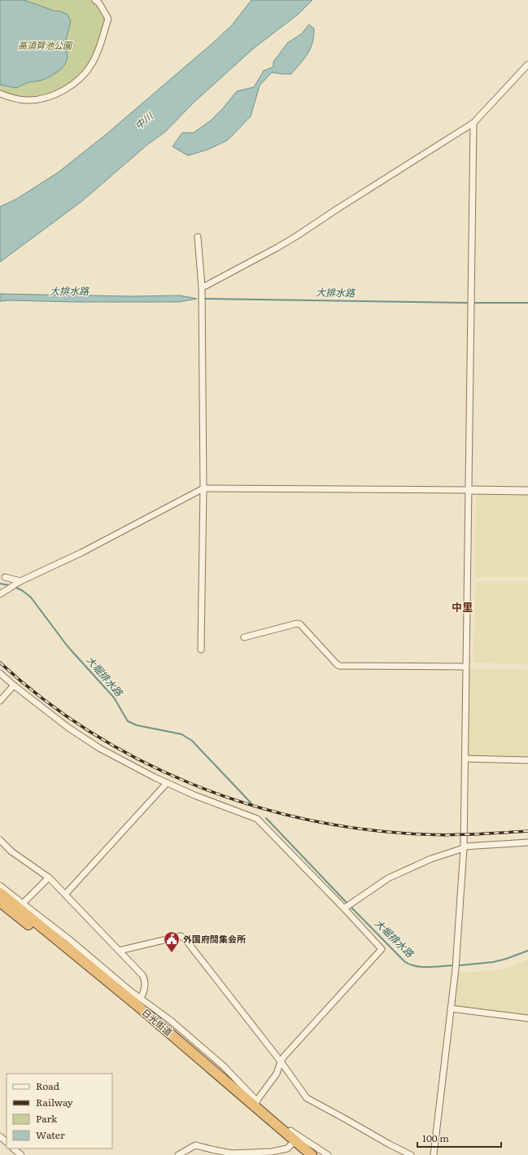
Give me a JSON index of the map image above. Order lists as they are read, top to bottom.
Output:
{
  "streets": {
    "highway": ["日光街道"]
  },
  "districts": ["中里"],
  "water": ["中川", "大排水路", "大堀排水路"],
  "parks": ["高須賀池公園"],
  "places": {
    "public building": ["外国府間集会所"]
  },
  "legend": [
    "Road",
    "Railway",
    "Park",
    "Water"
  ],
  "scale_bar": "100 m"
}
